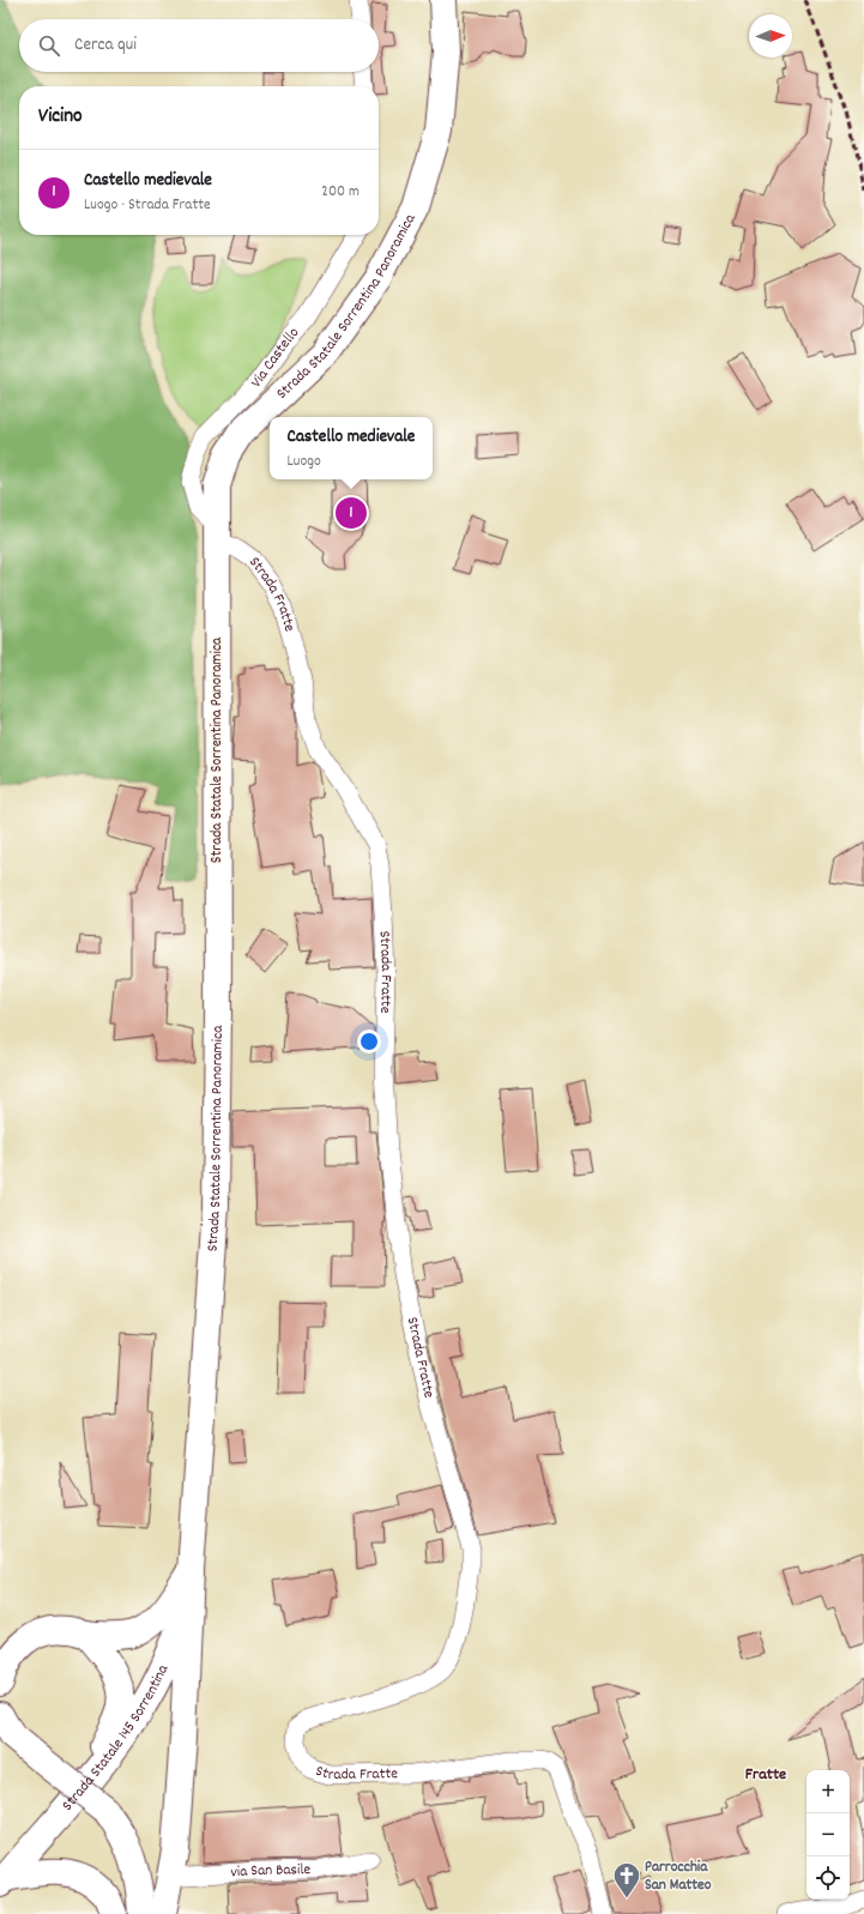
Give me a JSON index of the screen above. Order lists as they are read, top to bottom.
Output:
{
  "streets": {
    "main road": ["Strada Statale Sorrentina Panoramica", "Strada Statale 145 Sorrentina"],
    "street": ["Via Castello", "Strada Fratte", "via San Basile"]
  },
  "crossings": [
    ["Strada Statale Sorrentina Panoramica", "Via Castello"],
    ["Strada Statale Sorrentina Panoramica", "Strada Fratte"],
    ["Strada Statale Sorrentina Panoramica", "Strada Statale 145 Sorrentina"],
    ["Via Castello", "Strada Fratte"]
  ],
  "districts": ["Fratte"],
  "places": {
    "church": ["Parrocchia San Matteo"]
  },
  "north": "right",
  "page": {
    "search": "Cerca qui",
    "heading": "Vicino",
    "list": [
      {
        "mark": "1",
        "name": "Castello medievale",
        "note": "Luogo · Strada Fratte",
        "value": "200 m"
      }
    ],
    "popup": ["Castello medievale", "Luogo"],
    "pins": "1",
    "map_buttons": ["+", "−"]
  }
}
